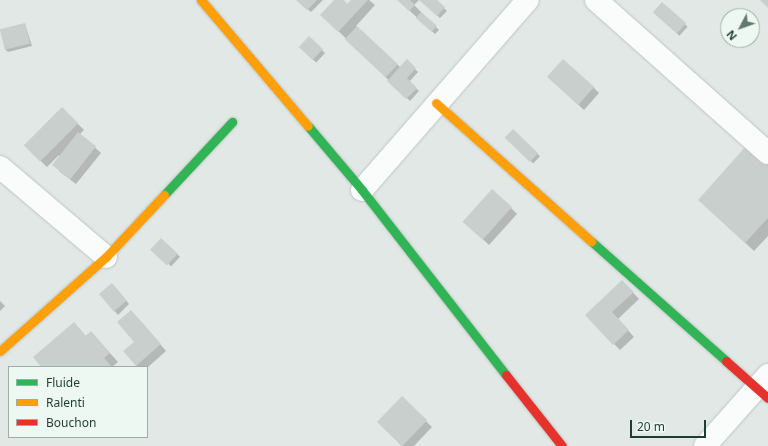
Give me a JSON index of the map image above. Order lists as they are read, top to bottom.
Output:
{
  "legend": ["Fluide", "Ralenti", "Bouchon"],
  "scale_bar": "20 m",
  "north": "bottom left"
}
